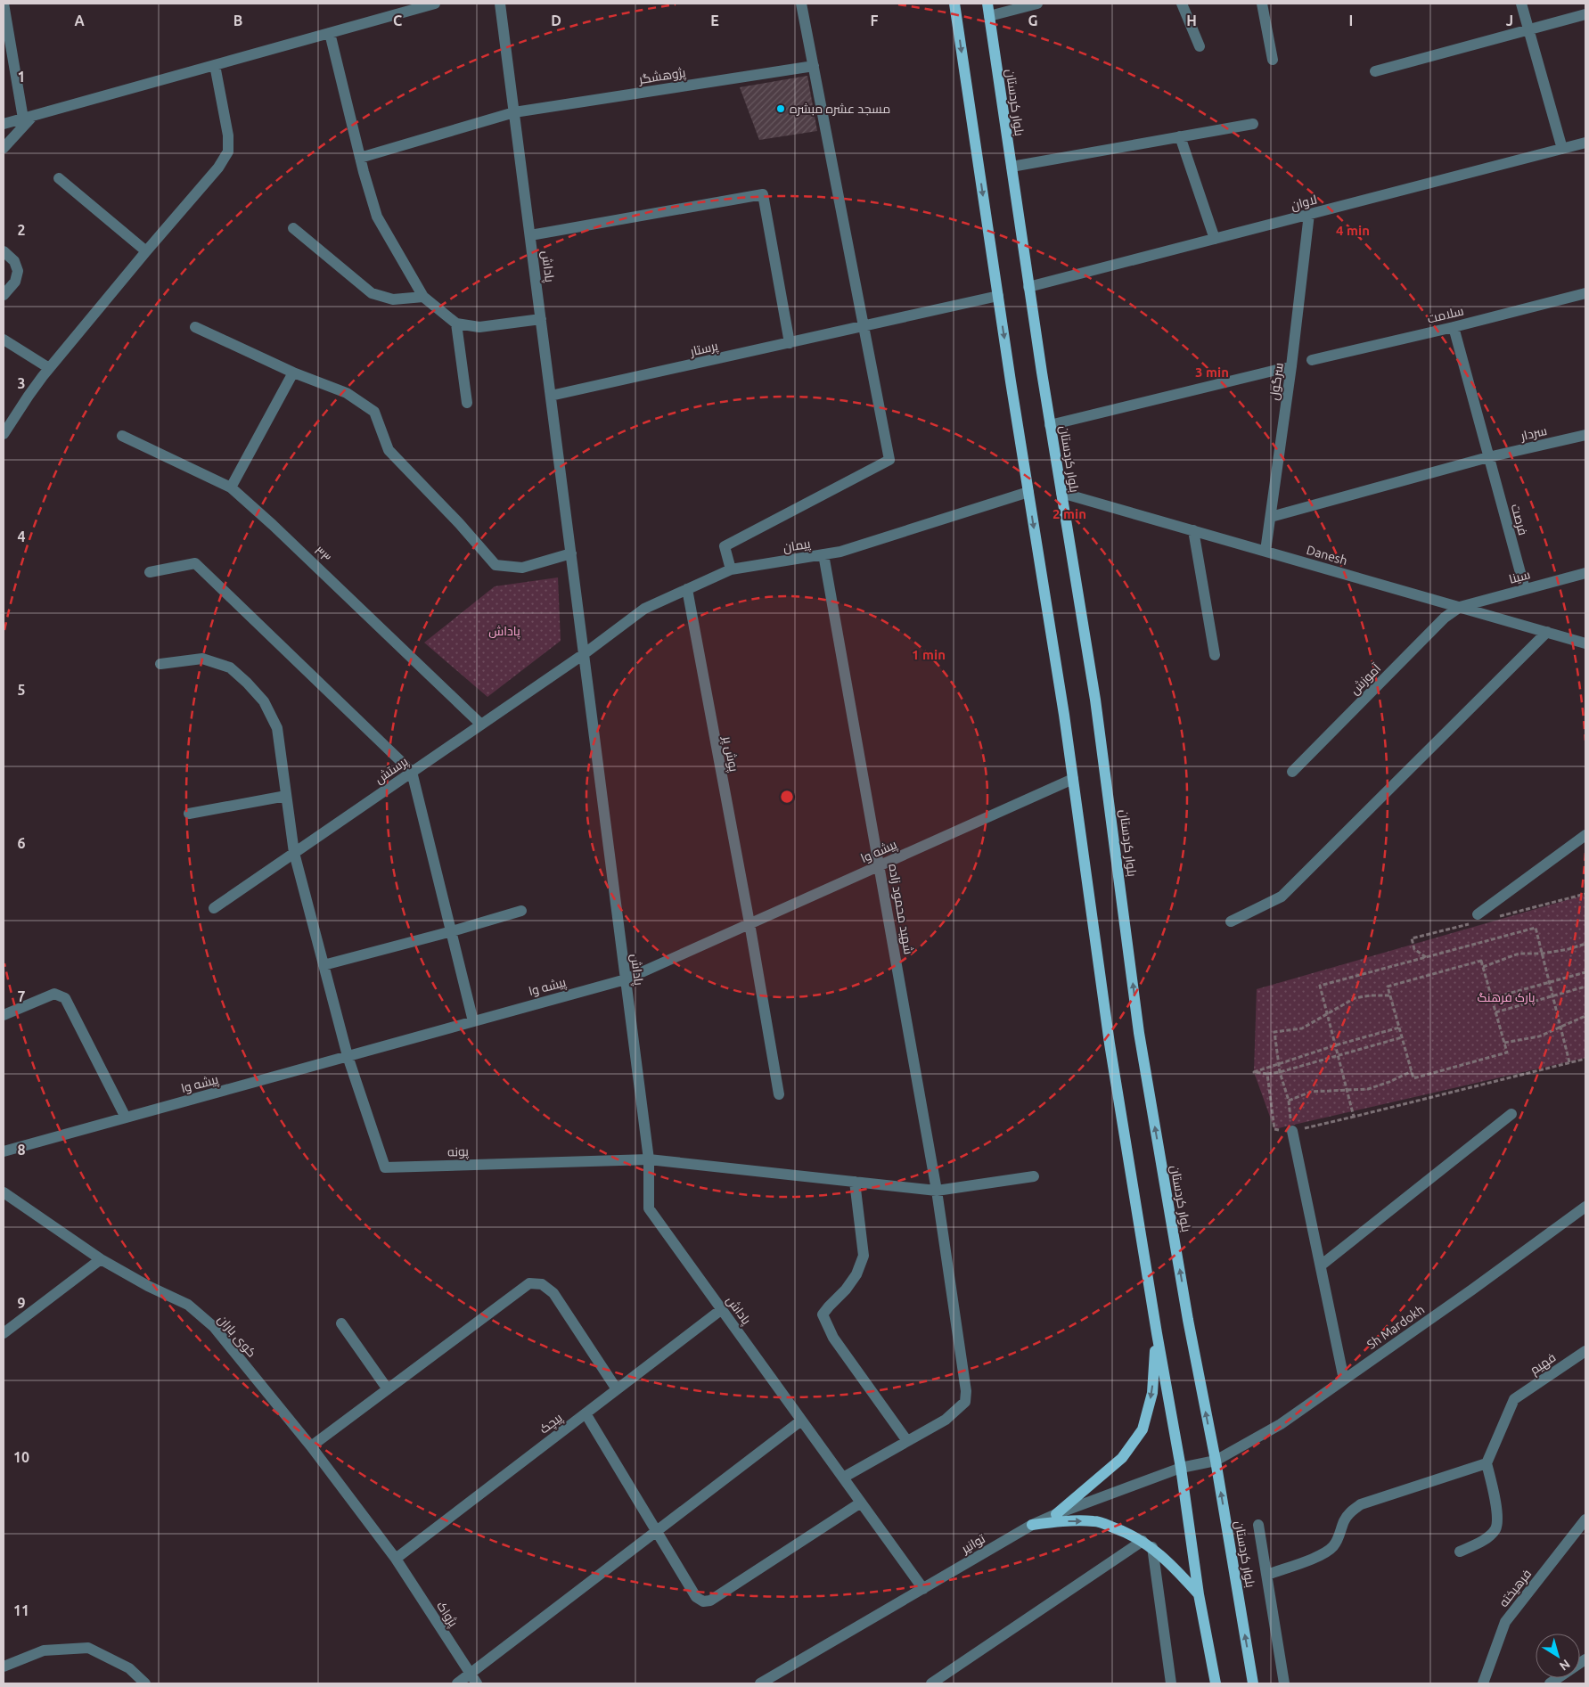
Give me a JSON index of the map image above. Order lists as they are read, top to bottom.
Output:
{
  "streets": {
    "main road": ["بلوار کردستان"],
    "street": [
      "پژوهشگر",
      "لاوان",
      "پاداش",
      "سلامت",
      "پرستار",
      "سرگول",
      "سردار",
      "فرصت",
      "پیمان",
      "۳۳",
      "Danesh",
      "سینا",
      "آموزش",
      "پوش پر",
      "پرستش",
      "پیشه وا",
      "شهید محمود زاده",
      "پونه",
      "Sh Mardokh",
      "کوی باران",
      "فهیم",
      "پیچک",
      "توانیر",
      "فرهیخته",
      "پژواک"
    ]
  },
  "crossings": [
    ["پژوهشگر", "پاداش"],
    ["بلوار کردستان", "لاوان"],
    ["بلوار کردستان", "Danesh"],
    ["بلوار کردستان", "Sh Mardokh"],
    ["بلوار کردستان", "توانیر"],
    ["لاوان", "سرگول"],
    ["پاداش", "پرستار"],
    ["پاداش", "پیمان"],
    ["پاداش", "پرستش"],
    ["پاداش", "پیشه وا"],
    ["پاداش", "شهید محمود زاده"],
    ["پاداش", "پونه"],
    ["پاداش", "پیچک"],
    ["پاداش", "توانیر"],
    ["سلامت", "فرصت"],
    ["سرگول", "سردار"],
    ["سرگول", "Danesh"],
    ["سردار", "فرصت"],
    ["فرصت", "سینا"],
    ["پیمان", "پوش پر"],
    ["پیمان", "پرستش"],
    ["پیمان", "شهید محمود زاده"],
    ["۳۳", "پرستش"],
    ["Danesh", "سینا"],
    ["Danesh", "آموزش"],
    ["سینا", "آموزش"],
    ["پوش پر", "پیشه وا"],
    ["پیشه وا", "شهید محمود زاده"],
    ["پیشه وا", "پونه"],
    ["Sh Mardokh", "توانیر"],
    ["کوی باران", "پیچک"],
    ["کوی باران", "پژواک"],
    ["پیچک", "پژواک"]
  ],
  "parks": ["پاداش", "پارک فرهنگ"],
  "places": ["مسجد عشره مبشره"],
  "north": "bottom right",
  "grid": {
    "columns": [
      "A",
      "B",
      "C",
      "D",
      "E",
      "F",
      "G",
      "H",
      "I",
      "J"
    ],
    "rows": [
      "1",
      "2",
      "3",
      "4",
      "5",
      "6",
      "7",
      "8",
      "9",
      "10",
      "11"
    ]
  },
  "rings": [
    "4 min",
    "3 min",
    "2 min",
    "1 min"
  ]
}
